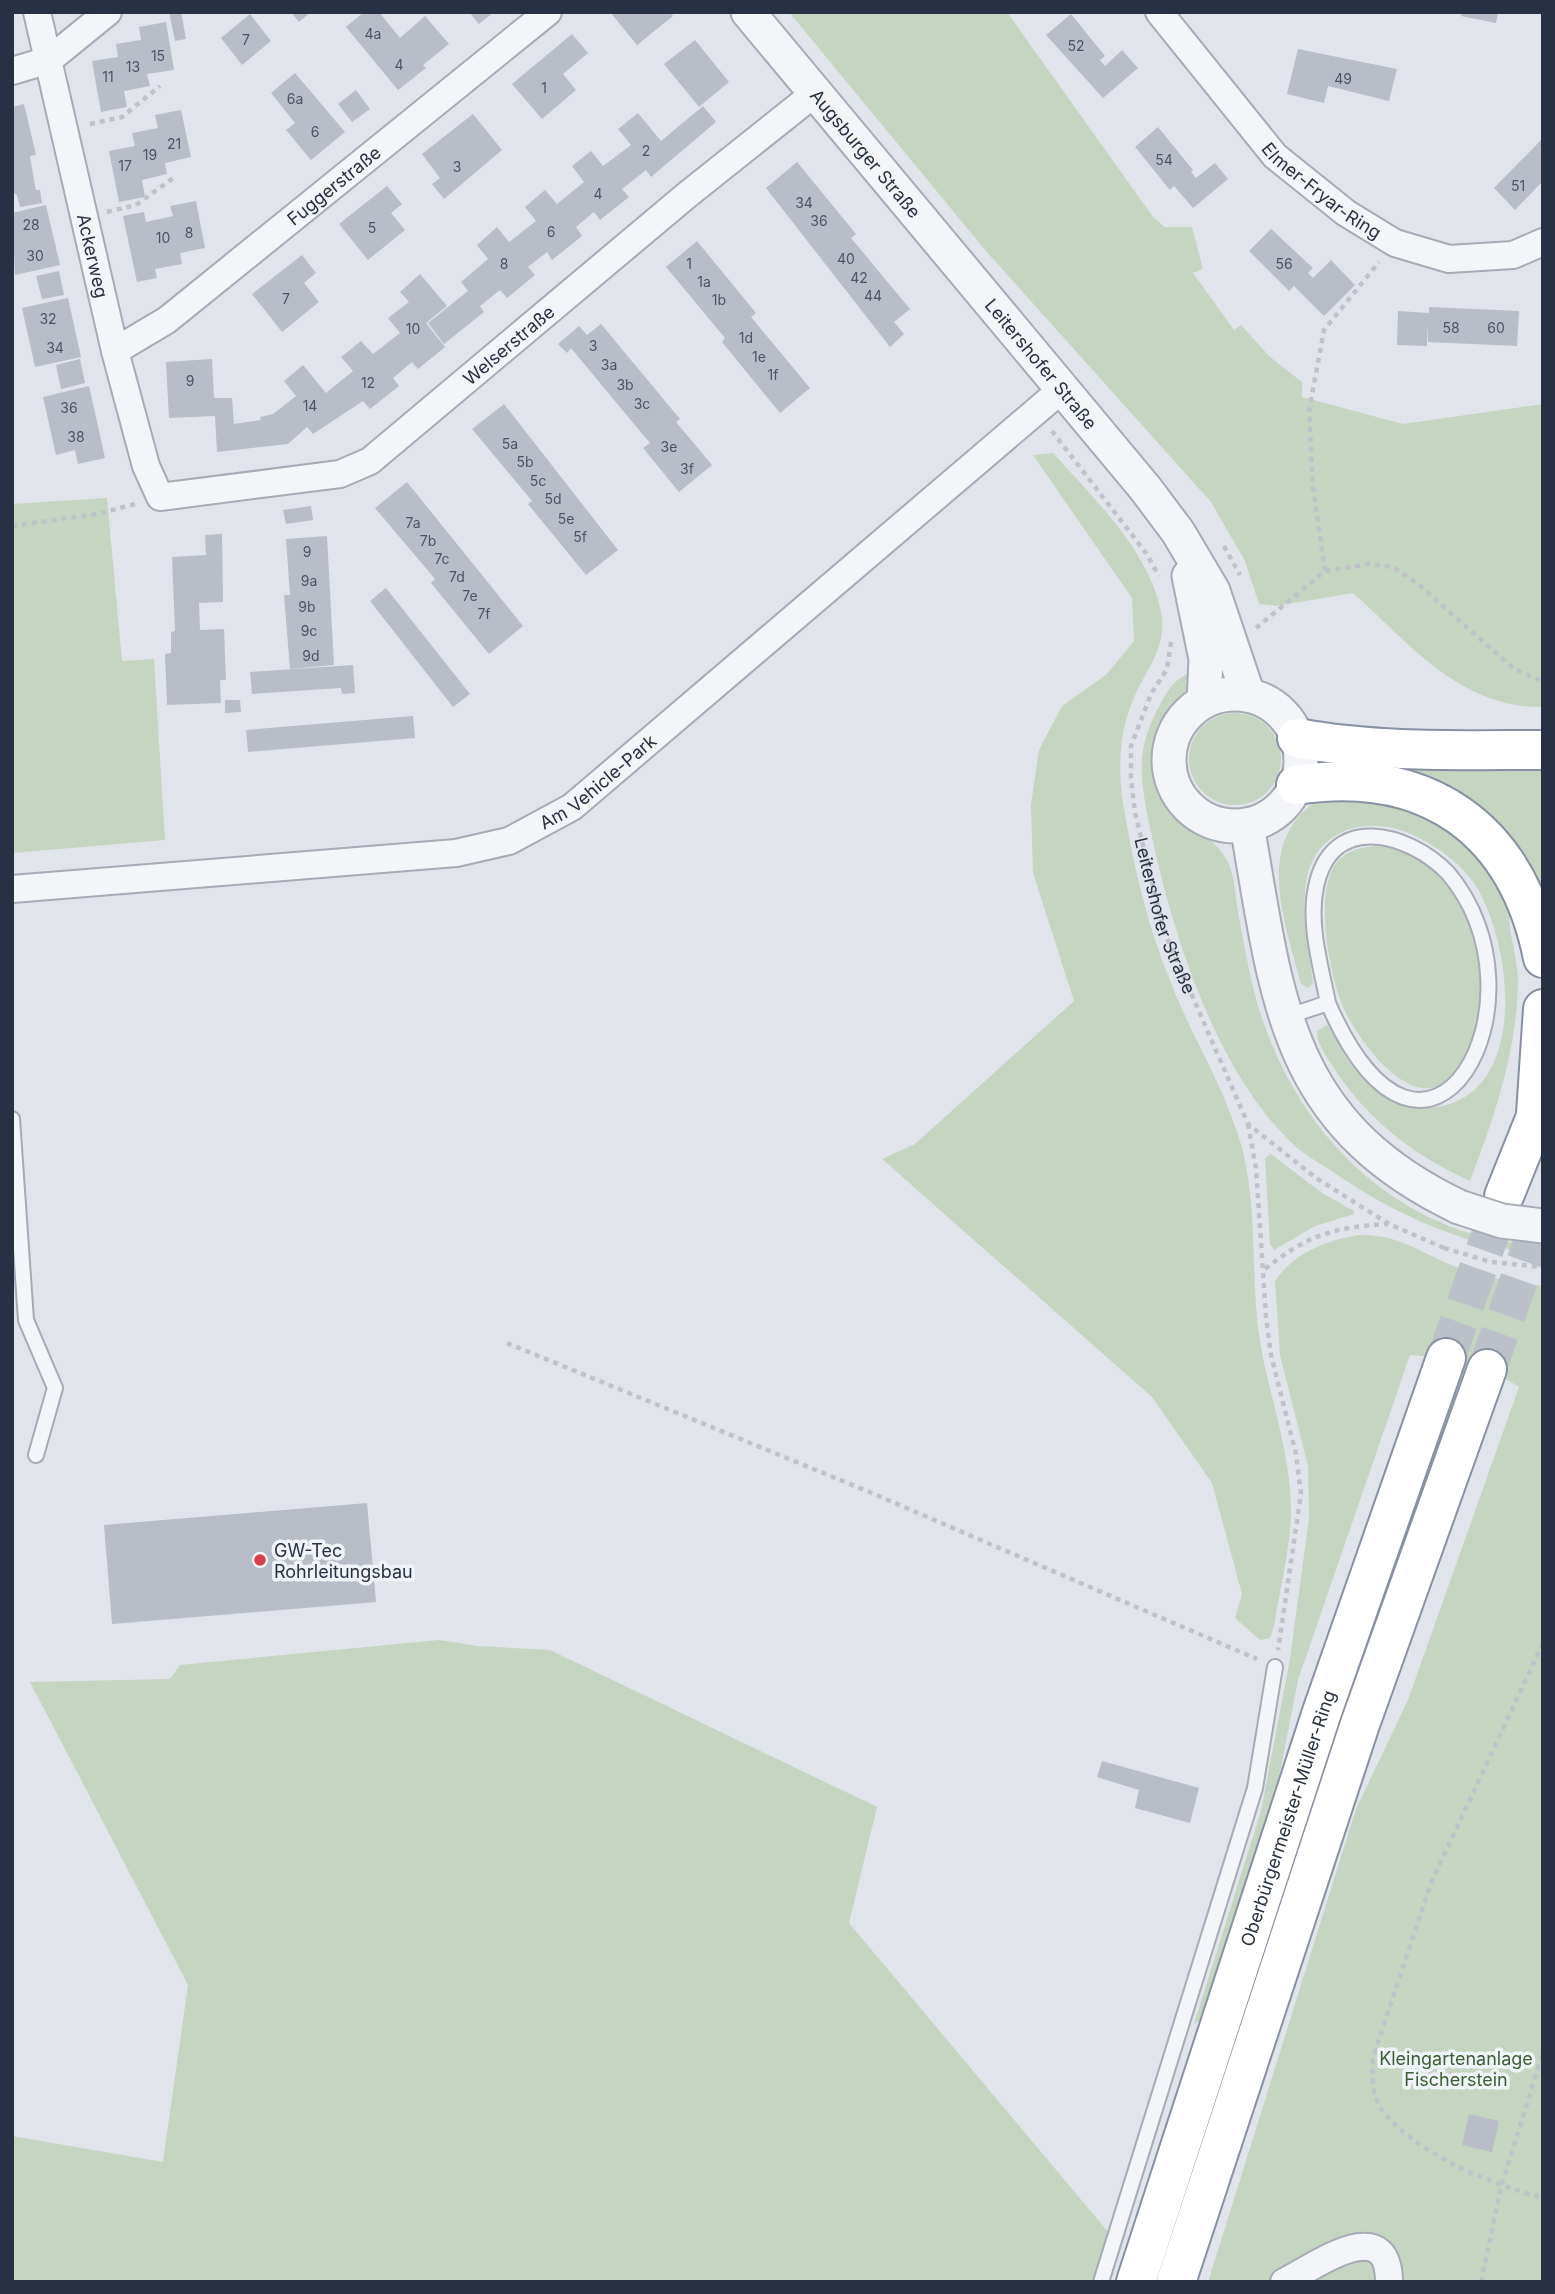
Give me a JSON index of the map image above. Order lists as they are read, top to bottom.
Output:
{
  "streets": {
    "highway": ["Oberbürgermeister-Müller-Ring"],
    "street": [
      "Augsburger Straße",
      "Fuggerstraße",
      "Elmer-Fryar-Ring",
      "Ackerweg",
      "Welserstraße",
      "Leitershofer Straße",
      "Am Vehicle-Park"
    ]
  },
  "crossings": [
    ["Augsburger Straße", "Welserstraße"],
    ["Augsburger Straße", "Leitershofer Straße"],
    ["Fuggerstraße", "Ackerweg"],
    ["Ackerweg", "Welserstraße"],
    ["Leitershofer Straße", "Am Vehicle-Park"]
  ],
  "parks": ["Kleingartenanlage Fischerstein"],
  "places": ["GW-Tec Rohrleitungsbau"],
  "house_numbers": [
    "4a",
    "7",
    "52",
    "15",
    "4",
    "13",
    "11",
    "49",
    "1",
    "6a",
    "6",
    "21",
    "2",
    "19",
    "54",
    "17",
    "3",
    "51",
    "4",
    "34",
    "36",
    "28",
    "5",
    "6",
    "8",
    "10",
    "30",
    "40",
    "8",
    "1",
    "56",
    "42",
    "1a",
    "44",
    "7",
    "1b",
    "32",
    "58",
    "60",
    "10",
    "1d",
    "3",
    "34",
    "1e",
    "3a",
    "1f",
    "9",
    "12",
    "3b",
    "3c",
    "14",
    "36",
    "38",
    "5a",
    "3e",
    "5b",
    "3f",
    "5c",
    "5d",
    "5e",
    "7a",
    "5f",
    "7b",
    "9",
    "7c",
    "7d",
    "9a",
    "7e",
    "9b",
    "7f",
    "9c",
    "9d"
  ]
}
